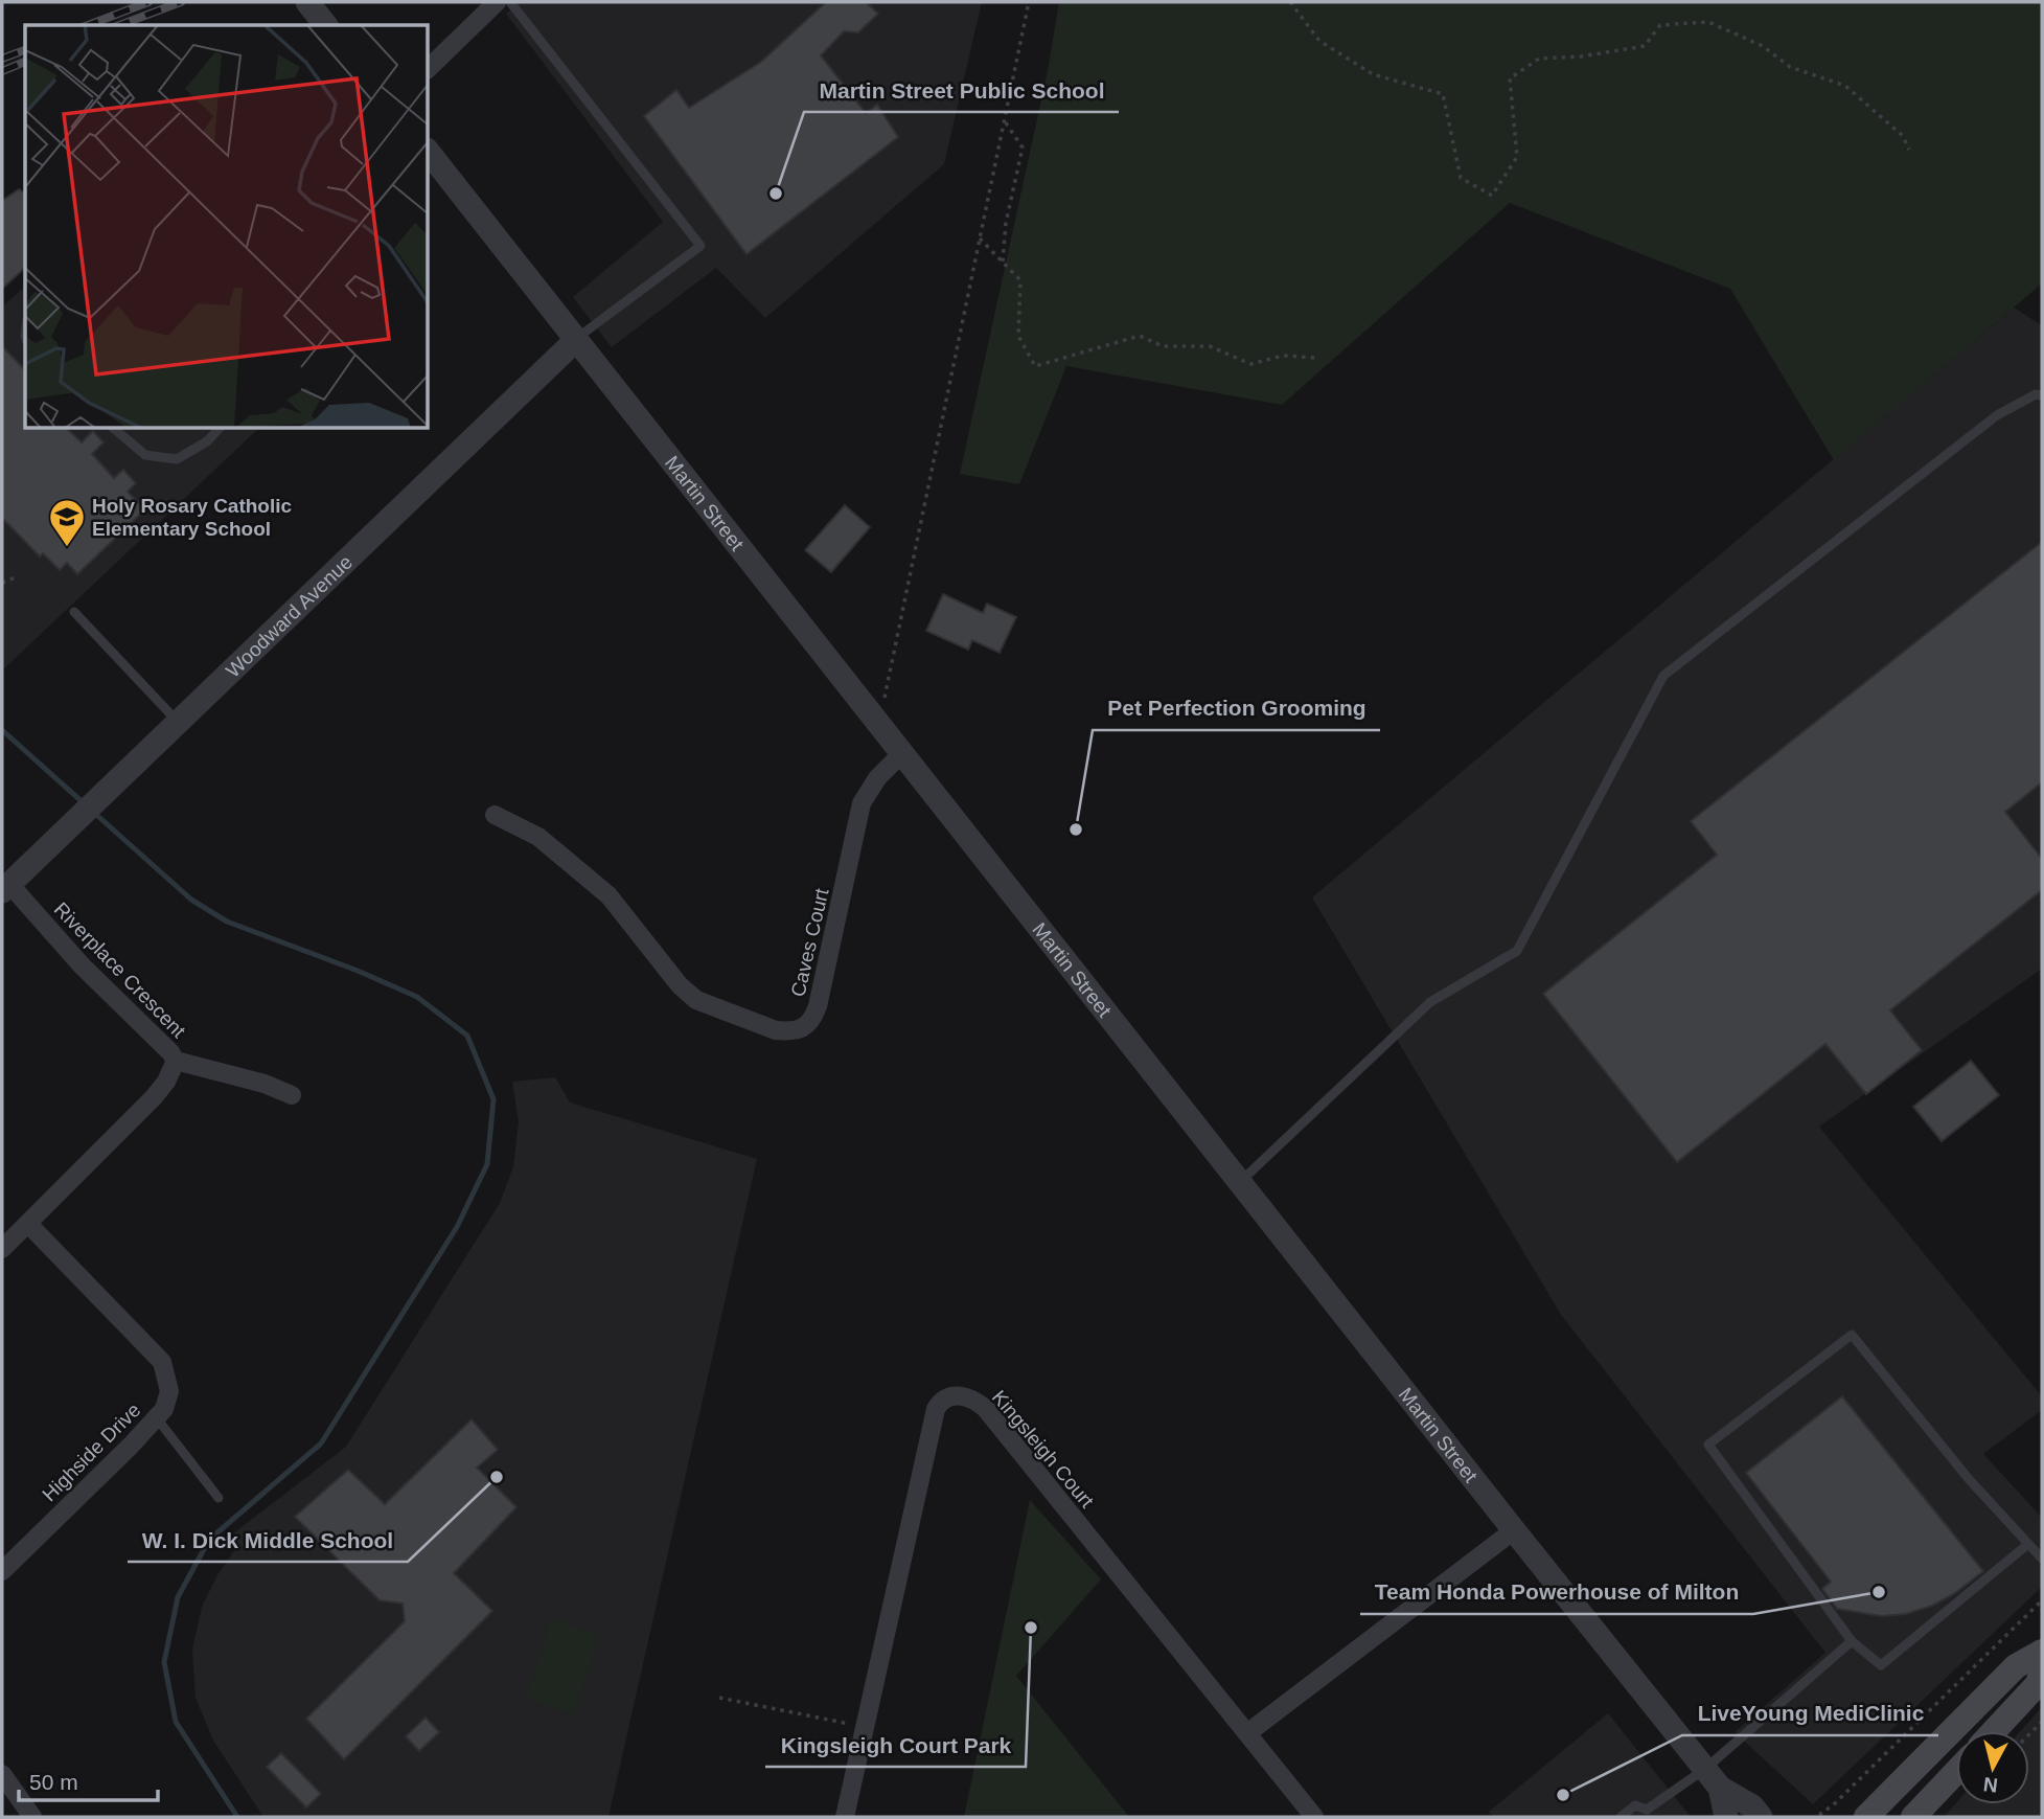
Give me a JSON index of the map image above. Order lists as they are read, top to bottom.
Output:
{
  "streets": {
    "street": [
      "Martin Street",
      "Woodward Avenue",
      "Caves Court",
      "Riverplace Crescent",
      "Kingsleigh Court",
      "Highside Drive"
    ]
  },
  "crossings": [
    ["Martin Street", "Woodward Avenue"],
    ["Martin Street", "Caves Court"],
    ["Woodward Avenue", "Riverplace Crescent"]
  ],
  "places": {
    "other": [
      "Martin Street Public School",
      "Pet Perfection Grooming",
      "W. I. Dick Middle School",
      "Team Honda Powerhouse of Milton",
      "Kingsleigh Court Park",
      "LiveYoung MediClinic"
    ],
    "school or university": ["Holy Rosary Catholic Elementary School"]
  },
  "scale_bar": "50 m",
  "north": "bottom"
}
